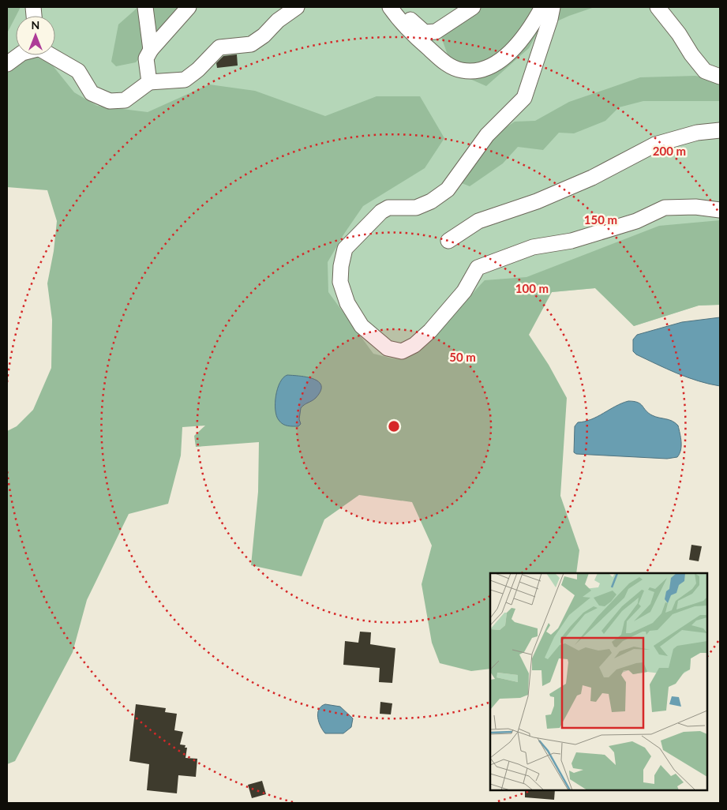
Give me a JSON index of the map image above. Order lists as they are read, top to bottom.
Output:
{
  "north": "top",
  "rings": [
    "200 m",
    "150 m",
    "100 m",
    "50 m"
  ]
}
